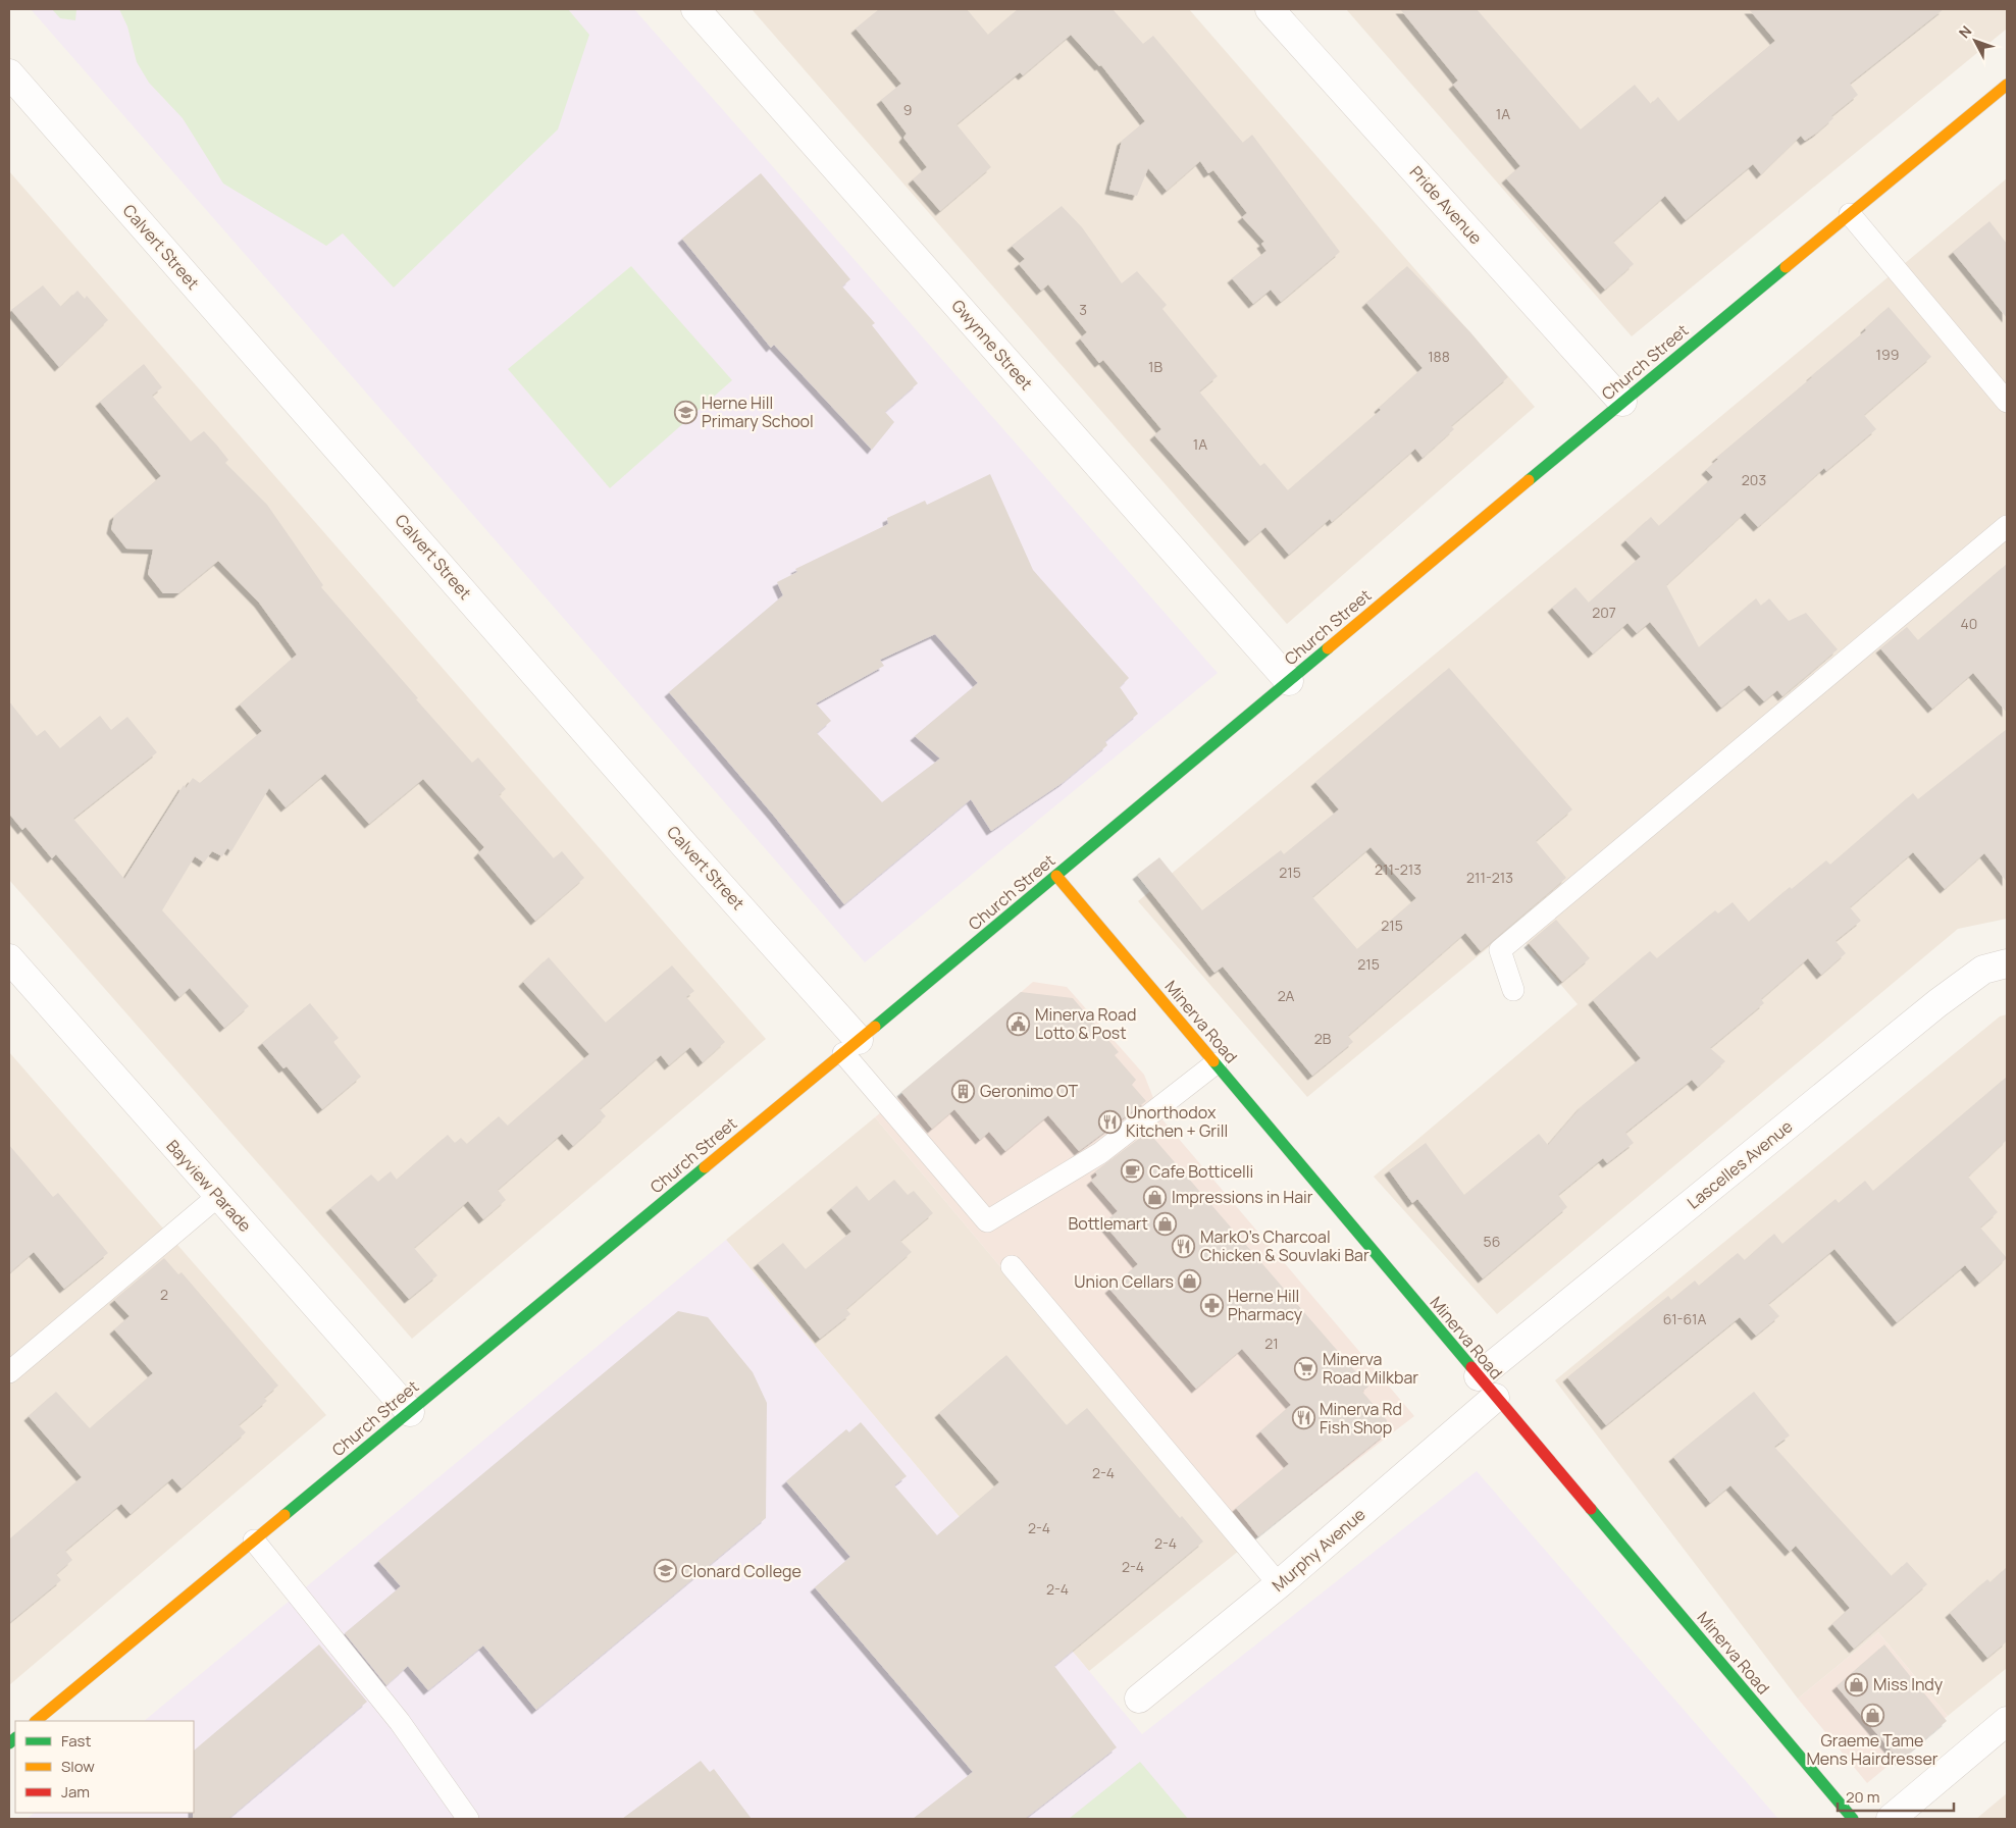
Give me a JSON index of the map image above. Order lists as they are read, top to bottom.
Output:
{
  "streets": {
    "street": [
      "Pride Avenue",
      "Calvert Street",
      "Gwynne Street",
      "Church Street",
      "Minerva Road",
      "Lascelles Avenue",
      "Bayview Parade",
      "Murphy Avenue"
    ]
  },
  "crossings": [
    ["Pride Avenue", "Church Street"],
    ["Calvert Street", "Church Street"],
    ["Gwynne Street", "Church Street"],
    ["Church Street", "Minerva Road"],
    ["Church Street", "Bayview Parade"],
    ["Minerva Road", "Lascelles Avenue"],
    ["Minerva Road", "Murphy Avenue"],
    ["Lascelles Avenue", "Murphy Avenue"]
  ],
  "places": {
    "school or university": ["Herne Hill Primary School", "Clonard College"],
    "public building": ["Minerva Road Lotto & Post"],
    "building": ["Geronimo OT"],
    "restaurant": ["Unorthodox Kitchen + Grill", "MarkO's Charcoal Chicken & Souvlaki Bar", "Minerva Rd Fish Shop"],
    "cafe": ["Cafe Botticelli"],
    "shop": [
      "Impressions in Hair",
      "Bottlemart",
      "Union Cellars",
      "Miss Indy",
      "Graeme Tame Mens Hairdresser"
    ],
    "pharmacy": ["Herne Hill Pharmacy"],
    "supermarket": ["Minerva Road Milkbar"]
  },
  "house_numbers": [
    "9",
    "1A",
    "3",
    "199",
    "188",
    "1B",
    "1A",
    "203",
    "207",
    "40",
    "211-213",
    "215",
    "211-213",
    "215",
    "215",
    "2A",
    "2B",
    "56",
    "2",
    "61-61A",
    "21",
    "2-4",
    "2-4",
    "2-4",
    "2-4",
    "2-4"
  ],
  "legend": ["Fast", "Slow", "Jam"],
  "scale_bar": "20 m",
  "north": "top left"
}
